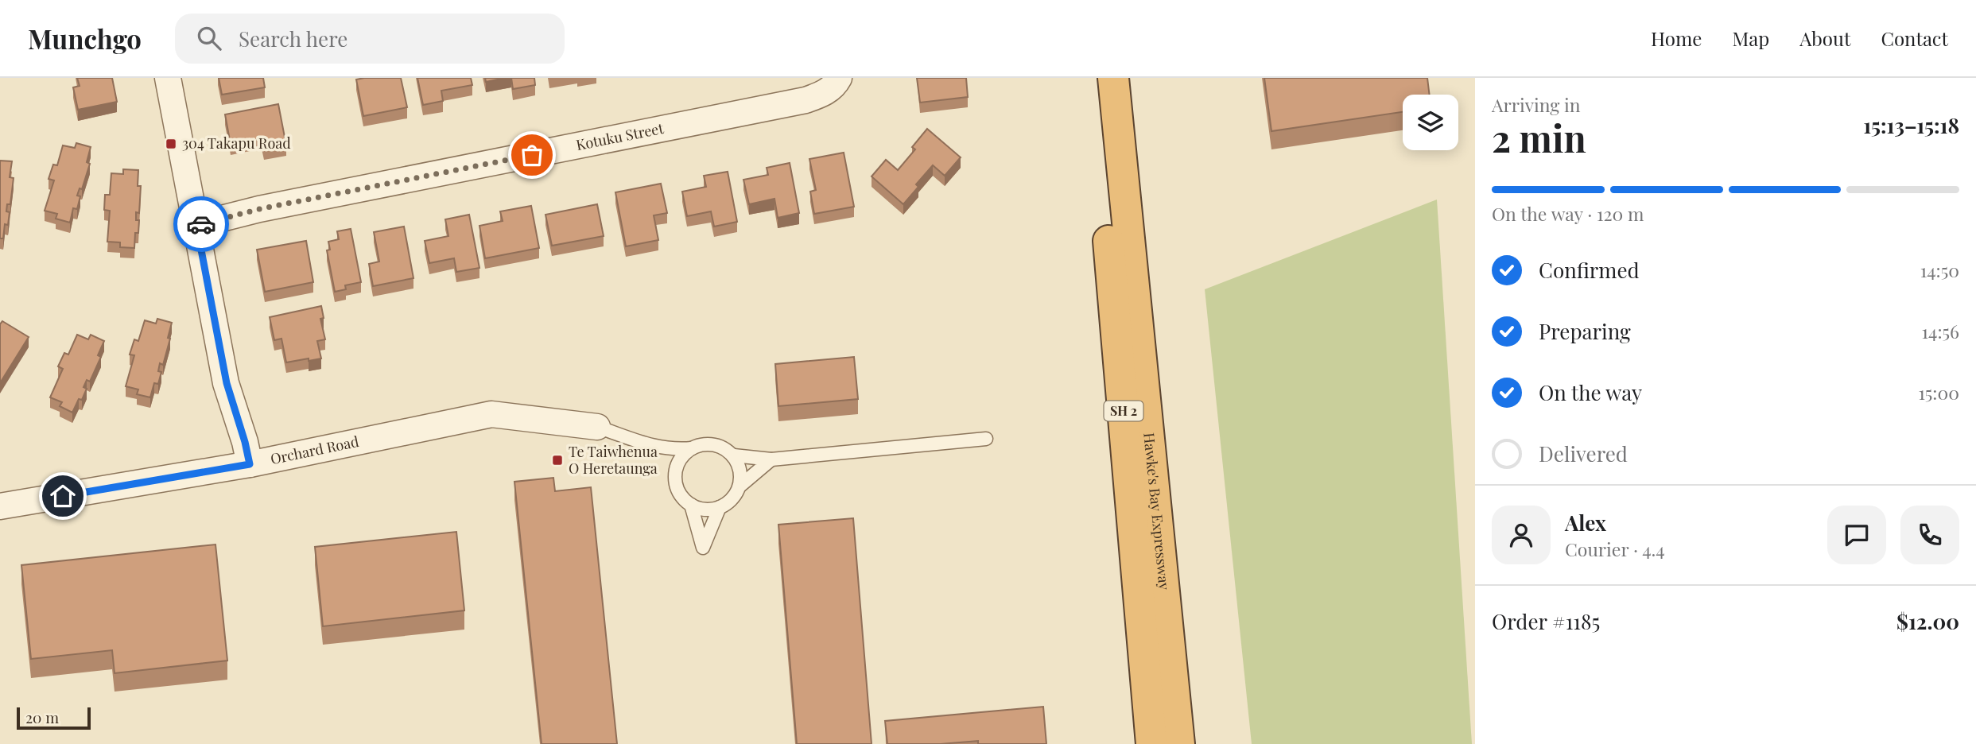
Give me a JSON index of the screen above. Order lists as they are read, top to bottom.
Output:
{
  "streets": {
    "highway": ["SH 2", "Hawke's Bay Expressway"],
    "street": ["Kotuku Street", "Orchard Road"]
  },
  "places": {
    "transit": ["304 Takapu Road", "Te Taiwhenua O Heretaunga"]
  },
  "scale_bar": "20 m",
  "page": {
    "header": "Munchgo",
    "search": "Search here",
    "nav": [
      "Home",
      "Map",
      "About",
      "Contact"
    ],
    "heading": ["2 min", "Arriving in", "15:13–15:18"],
    "panel": [
      "Alex",
      "Courier · 4.4",
      "Order #1185",
      "$12.00"
    ],
    "bar": "On the way · 120 m",
    "list": [
      ["Confirmed", "14:50"],
      ["Preparing", "14:56"],
      ["On the way", "15:00"],
      "Delivered"
    ],
    "scale": "20 m"
  }
}
